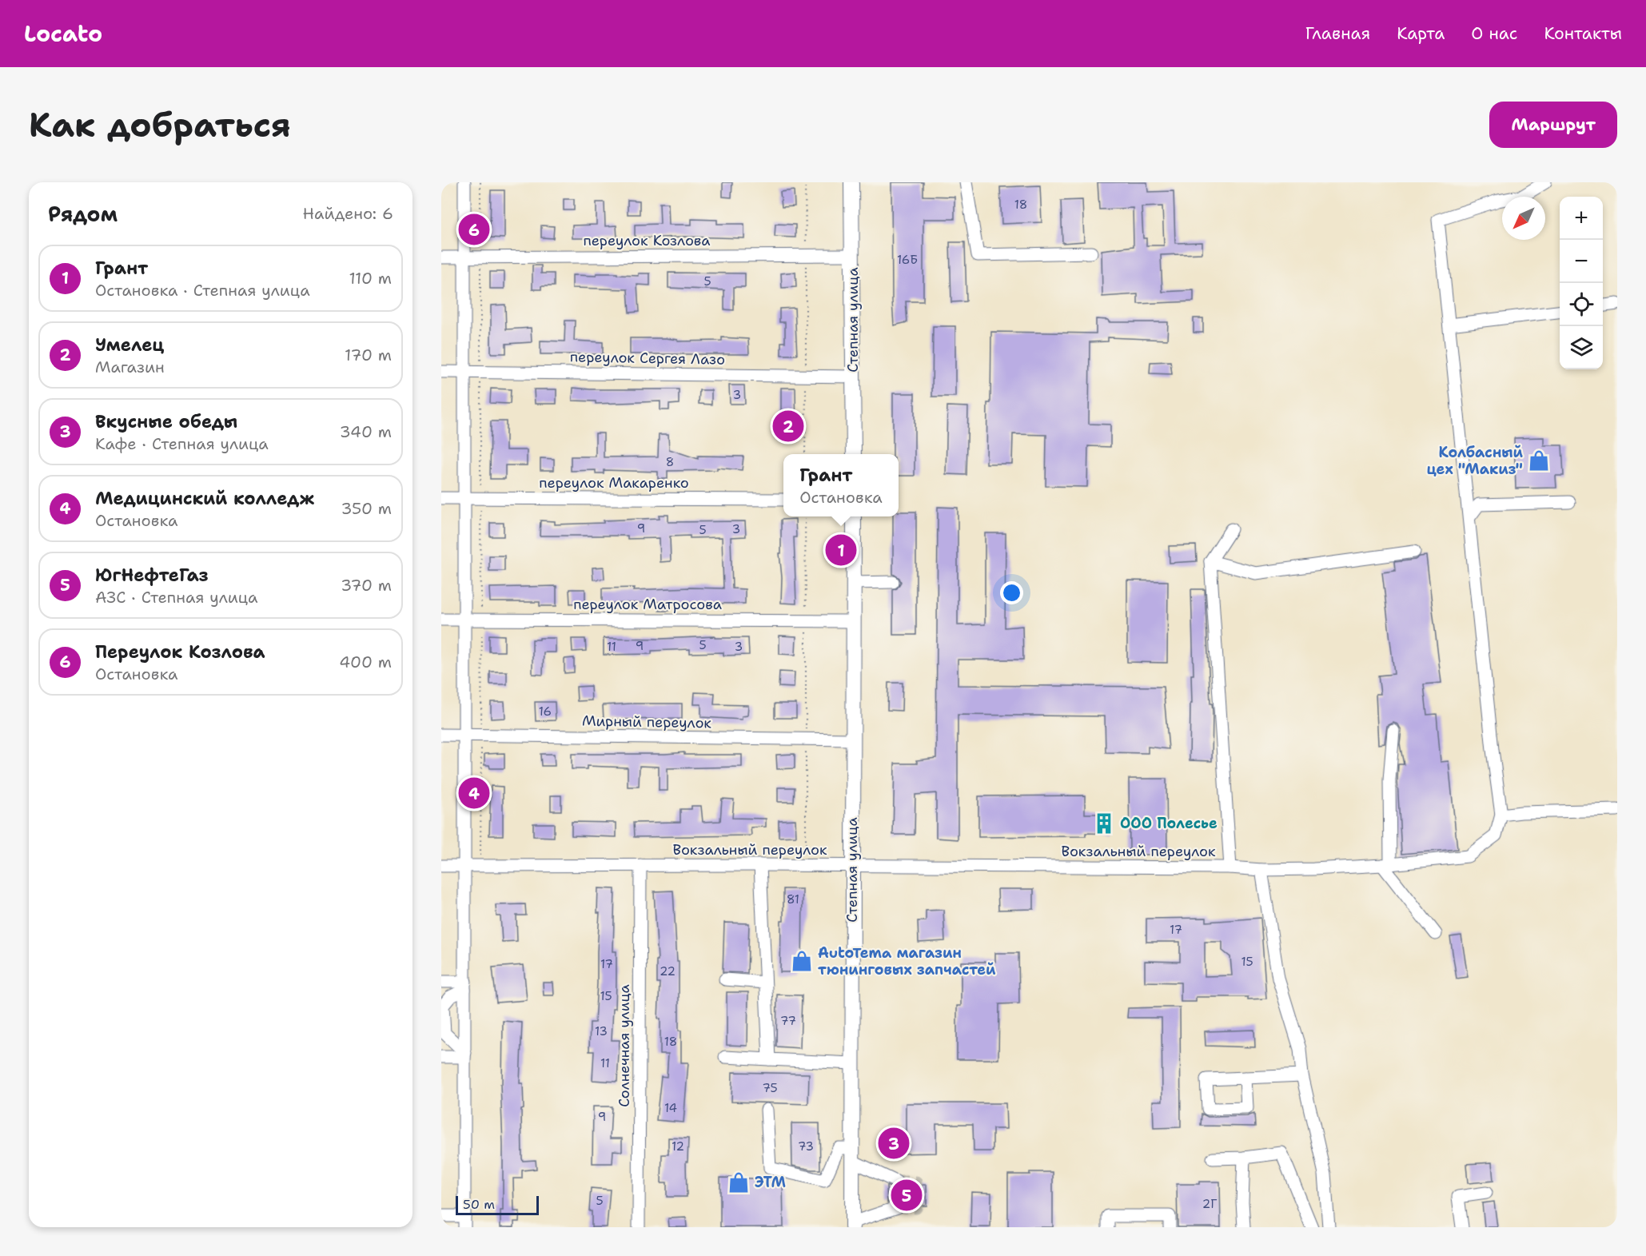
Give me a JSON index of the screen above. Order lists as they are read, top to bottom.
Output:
{
  "streets": {
    "main road": ["Степная улица"],
    "street": [
      "переулок Козлова",
      "переулок Сергея Лазо",
      "переулок Макаренко",
      "переулок Матросова",
      "Мирный переулок",
      "Вокзальный переулок",
      "Солнечная улица"
    ]
  },
  "crossings": [
    ["переулок Козлова", "Степная улица"],
    ["Степная улица", "переулок Сергея Лазо"],
    ["Степная улица", "переулок Матросова"],
    ["Степная улица", "Мирный переулок"],
    ["Степная улица", "Вокзальный переулок"],
    ["Вокзальный переулок", "Солнечная улица"]
  ],
  "places": {
    "shop": ["Колбасный цех \"Макиз\"", "AutoTema магазин тюнинговых запчастей", "ЭТМ"],
    "building": ["ООО Полесье"]
  },
  "house_numbers": [
    "18",
    "16Б",
    "5",
    "3",
    "8",
    "9",
    "3",
    "5",
    "5",
    "9",
    "11",
    "3",
    "16",
    "81",
    "17",
    "15",
    "17",
    "22",
    "15",
    "77",
    "13",
    "18",
    "11",
    "75",
    "14",
    "9",
    "12",
    "73",
    "5",
    "2Г"
  ],
  "scale_bar": "50 m",
  "north": "bottom left",
  "page": {
    "header": "Locato",
    "nav": [
      "Главная",
      "Карта",
      "О нас",
      "Контакты"
    ],
    "buttons": "Маршрут",
    "title": "Как добраться",
    "heading": ["Рядом", "Найдено: 6"],
    "map_buttons": ["+", "−"],
    "pins": [
      "6",
      "2",
      "1",
      "4",
      "3",
      "5"
    ],
    "list": [
      {
        "mark": "1",
        "name": "Грант",
        "note": "Остановка · Степная улица",
        "value": "110 m"
      },
      {
        "mark": "2",
        "name": "Умелец",
        "note": "Магазин",
        "value": "170 m"
      },
      {
        "mark": "3",
        "name": "Вкусные обеды",
        "note": "Кафе · Степная улица",
        "value": "340 m"
      },
      {
        "mark": "4",
        "name": "Медицинский колледж",
        "note": "Остановка",
        "value": "350 m"
      },
      {
        "mark": "5",
        "name": "ЮгНефтеГаз",
        "note": "АЗС · Степная улица",
        "value": "370 m"
      },
      {
        "mark": "6",
        "name": "Переулок Козлова",
        "note": "Остановка",
        "value": "400 m"
      }
    ],
    "popup": ["Грант", "Остановка"],
    "scale": "50 m"
  }
}
